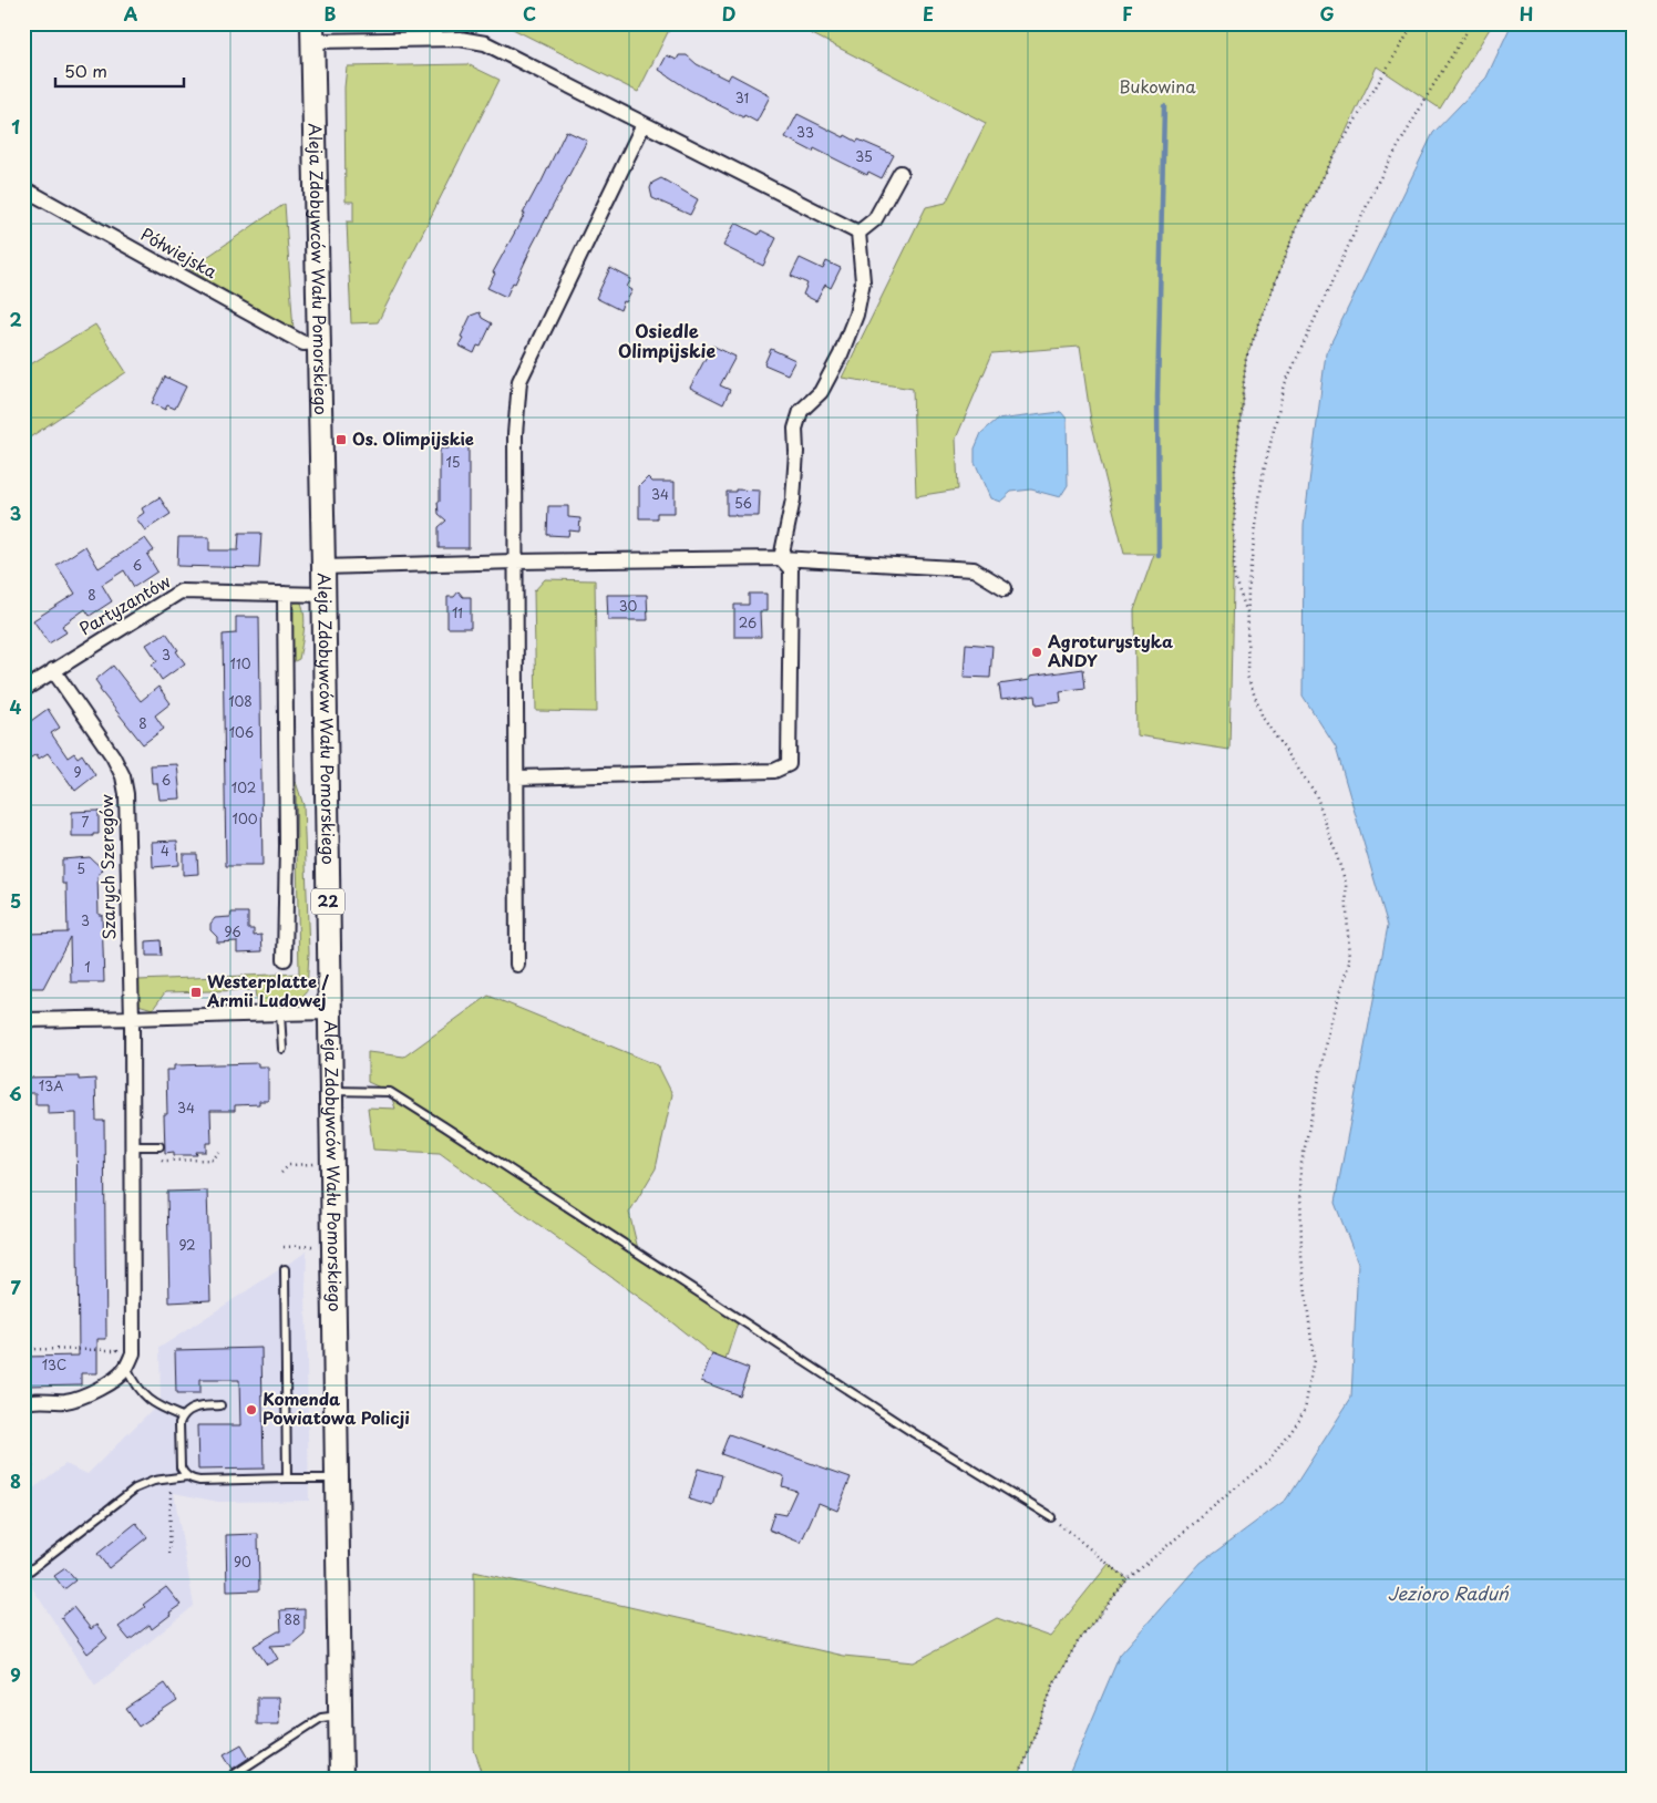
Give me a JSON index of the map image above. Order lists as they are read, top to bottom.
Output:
{
  "streets": {
    "main road": ["Aleja Zdobywców Wału Pomorskiego", "22"],
    "street": ["Półwiejska", "Partyzantów", "Szarych Szeregów"]
  },
  "crossings": [
    ["Półwiejska", "Aleja Zdobywców Wału Pomorskiego"],
    ["Aleja Zdobywców Wału Pomorskiego", "Partyzantów"],
    ["Partyzantów", "Szarych Szeregów"]
  ],
  "districts": ["Osiedle Olimpijskie"],
  "water": ["Jezioro Raduń"],
  "parks": ["Bukowina"],
  "places": {
    "transit": ["Os. Olimpijskie", "Westerplatte / Armii Ludowej"],
    "other": ["Agroturystyka ANDY", "Komenda Powiatowa Policji"]
  },
  "house_numbers": [
    "31",
    "33",
    "35",
    "15",
    "34",
    "56",
    "6",
    "8",
    "30",
    "11",
    "26",
    "3",
    "110",
    "108",
    "8",
    "106",
    "9",
    "6",
    "102",
    "100",
    "7",
    "4",
    "5",
    "3",
    "96",
    "1",
    "13A",
    "34",
    "92",
    "13C",
    "90",
    "88"
  ],
  "scale_bar": "50 m",
  "grid": {
    "columns": [
      "A",
      "B",
      "C",
      "D",
      "E",
      "F",
      "G",
      "H"
    ],
    "rows": [
      "1",
      "2",
      "3",
      "4",
      "5",
      "6",
      "7",
      "8",
      "9"
    ]
  }
}
